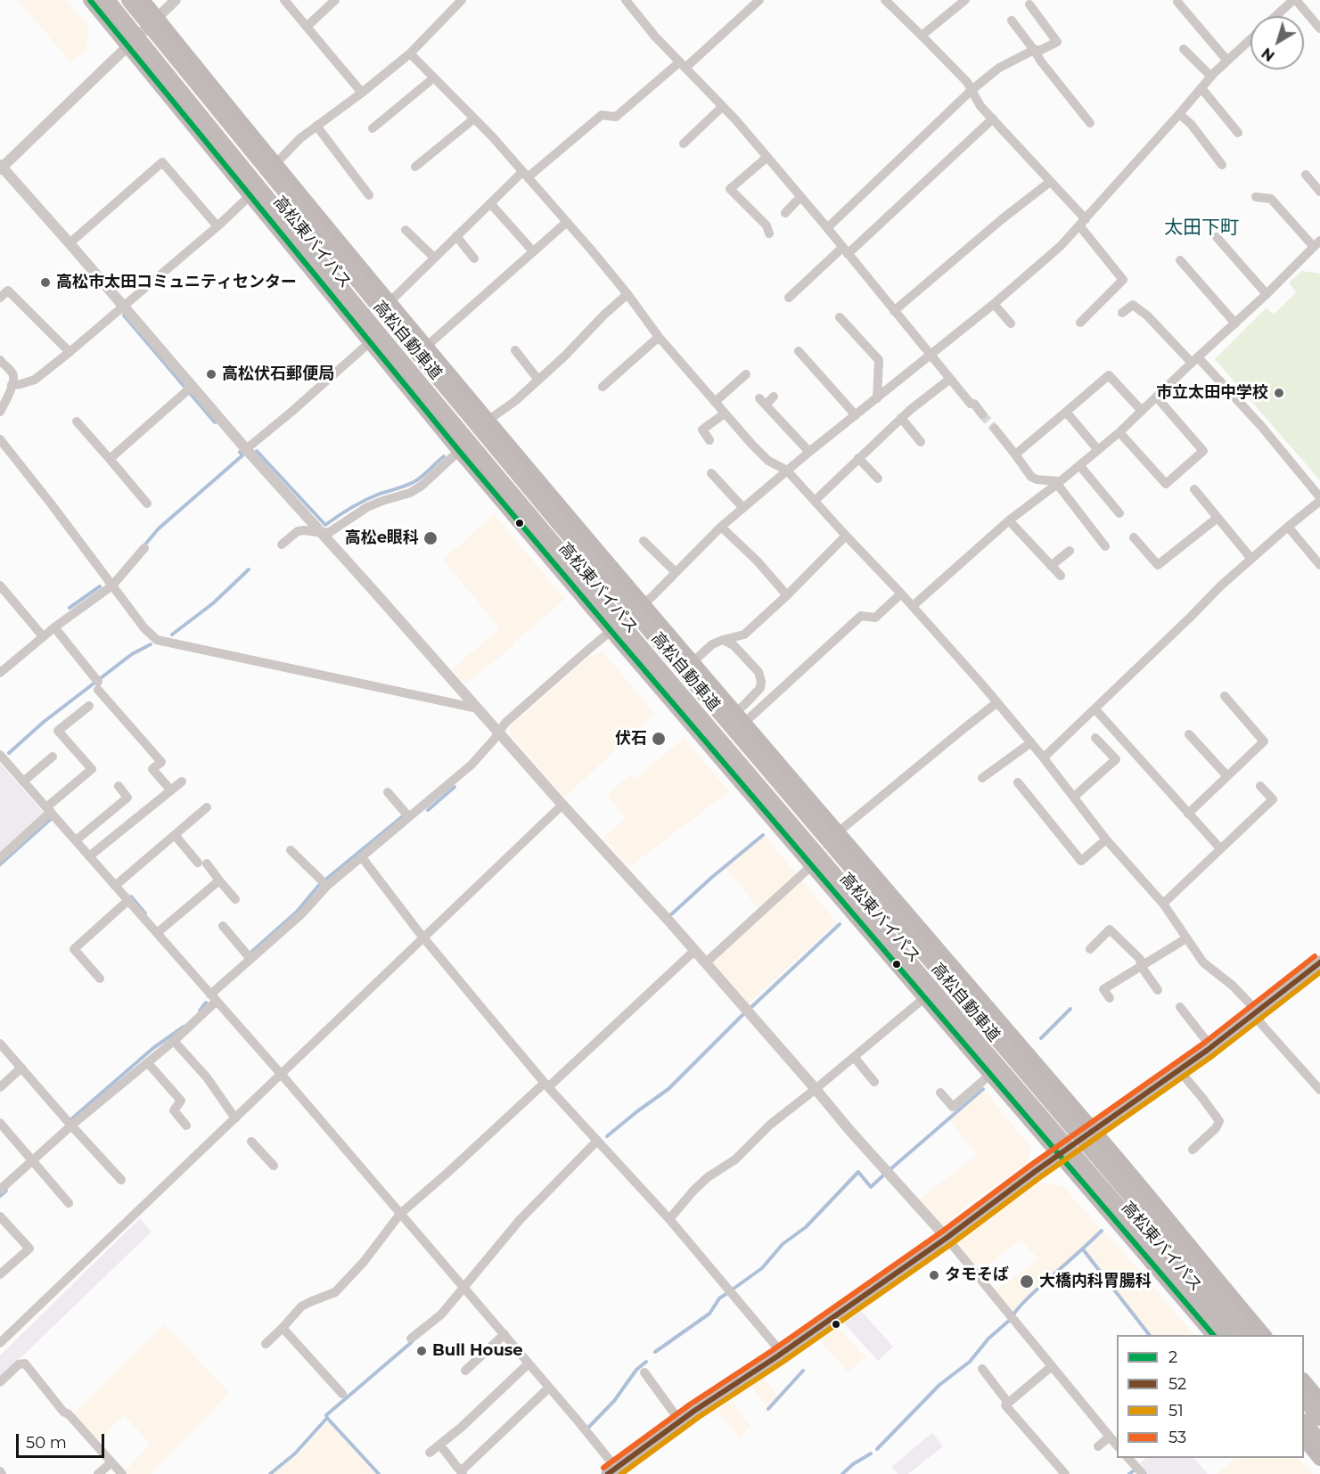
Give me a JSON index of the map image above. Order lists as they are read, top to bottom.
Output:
{
  "streets": {
    "highway": ["高松東バイパス", "高松自動車道"]
  },
  "districts": ["太田下町"],
  "places": [
    "高松市太田コミュニティセンター",
    "高松伏石郵便局",
    "市立太田中学校",
    "高松e眼科",
    "伏石",
    "タモそば",
    "大橋内科胃腸科",
    "Bull House"
  ],
  "lines": [
    "transit line 2",
    "transit line 53",
    "transit line 52",
    "transit line 51"
  ],
  "legend": [
    "2",
    "52",
    "51",
    "53"
  ],
  "scale_bar": "50 m",
  "north": "bottom left"
}
